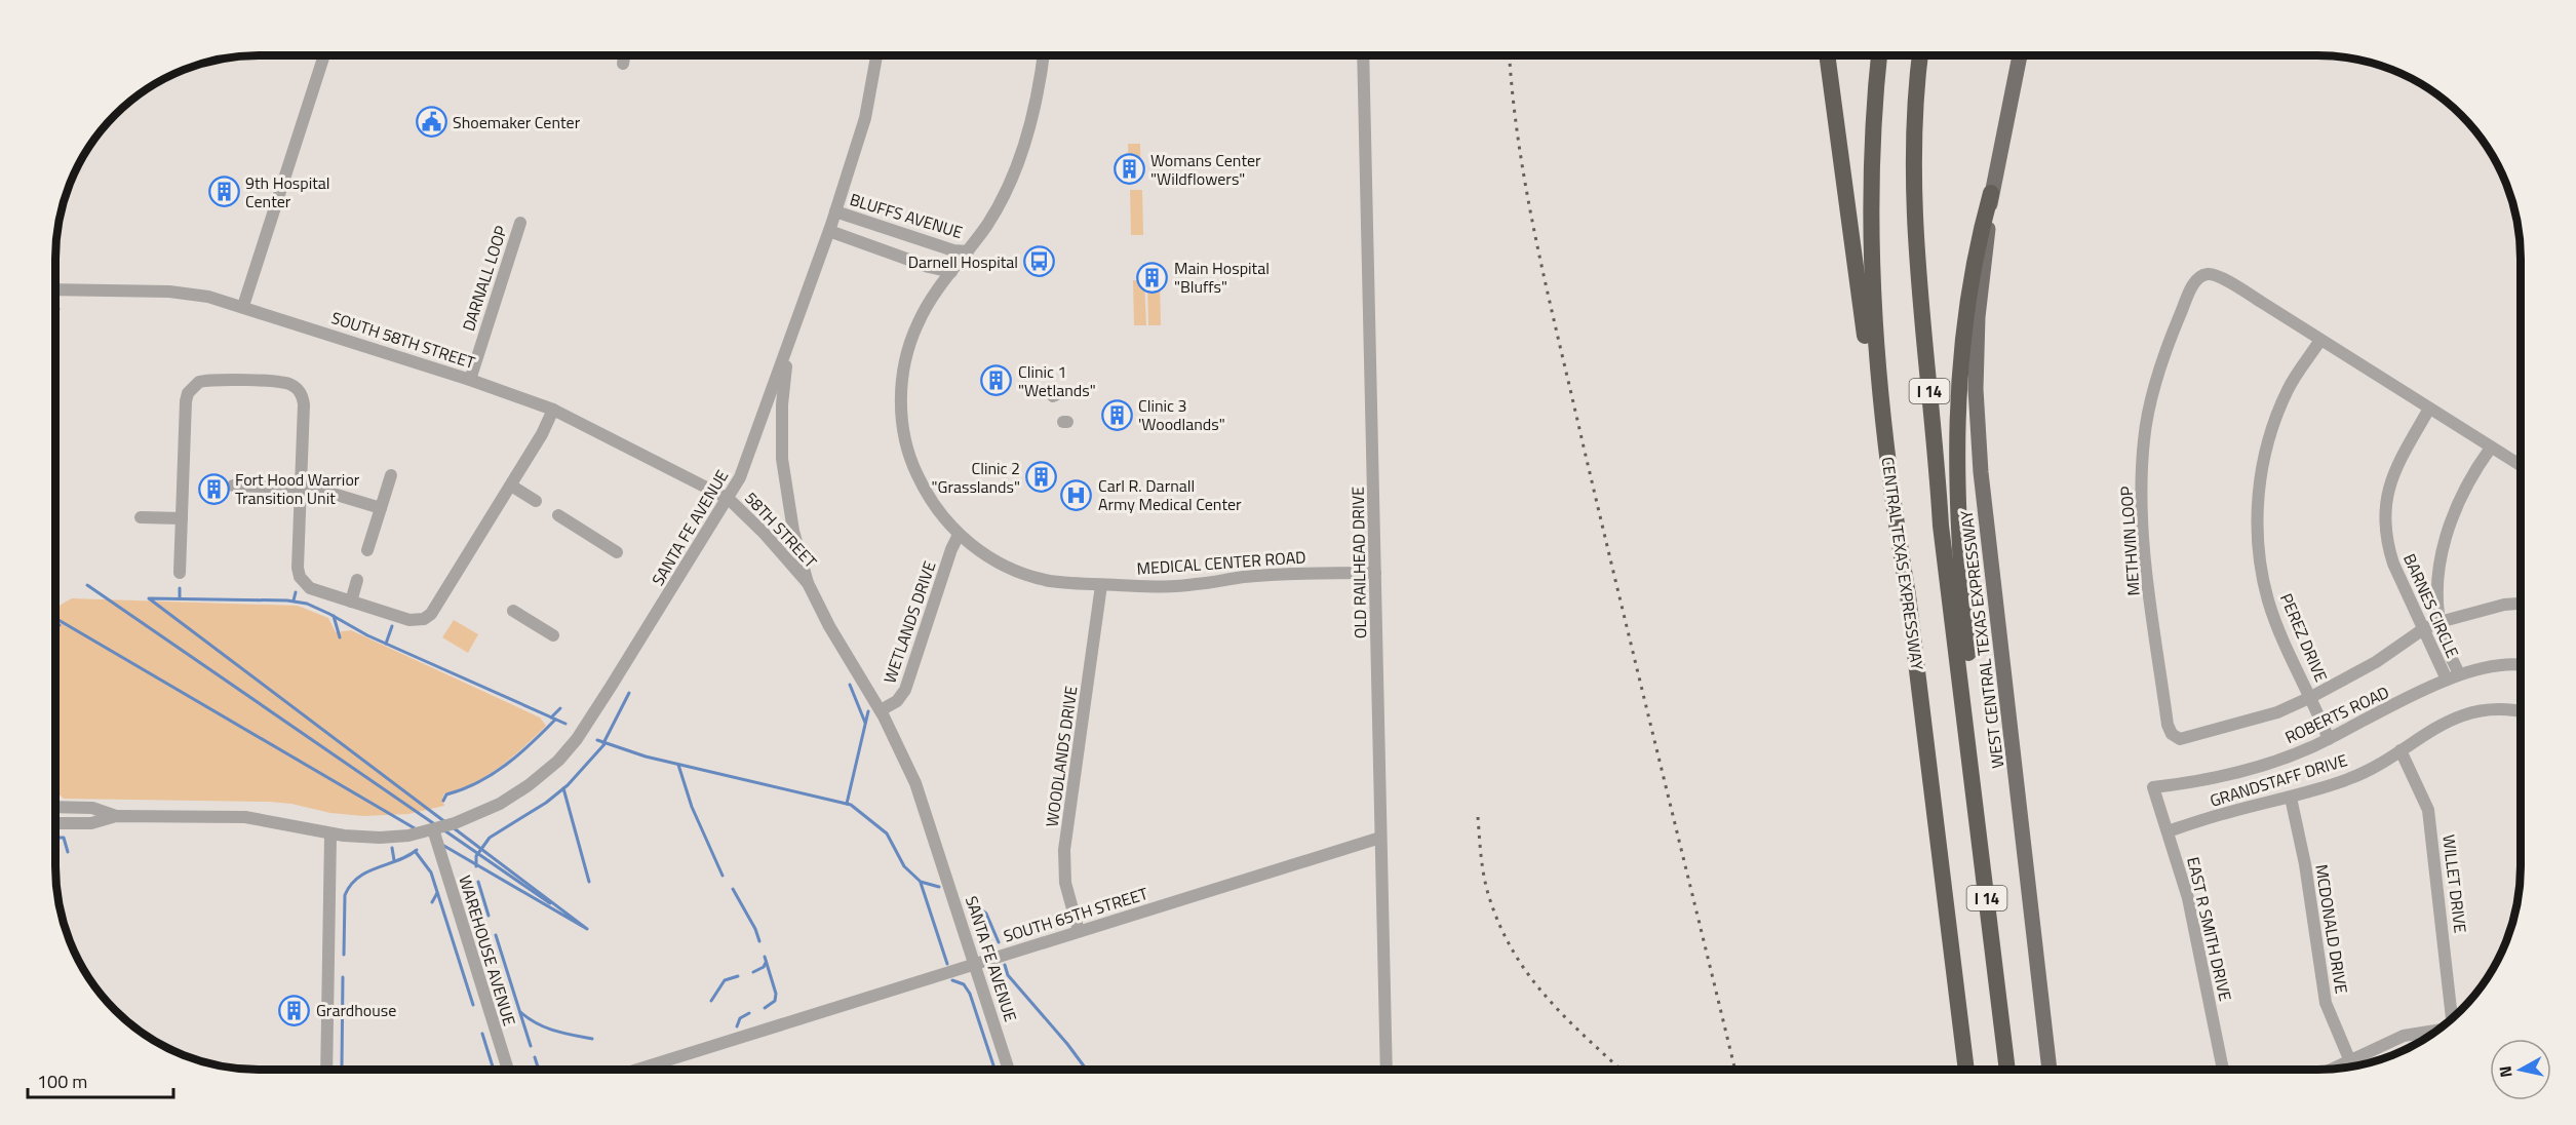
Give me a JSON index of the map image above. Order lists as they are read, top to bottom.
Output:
{
  "streets": {
    "highway": ["I 14", "CENTRAL TEXAS EXPRESSWAY"],
    "main road": ["WEST CENTRAL TEXAS EXPRESSWAY"],
    "street": [
      "BLUFFS AVENUE",
      "DARNALL LOOP",
      "SOUTH 58TH STREET",
      "SANTA FE AVENUE",
      "58TH STREET",
      "METHVIN LOOP",
      "MEDICAL CENTER ROAD",
      "OLD RAILHEAD DRIVE",
      "BARNES CIRCLE",
      "WETLANDS DRIVE",
      "PEREZ DRIVE",
      "ROBERTS ROAD",
      "WOODLANDS DRIVE",
      "GRANDSTAFF DRIVE",
      "WILLET DRIVE",
      "SOUTH 65TH STREET",
      "EAST R SMITH DRIVE",
      "MCDONALD DRIVE",
      "WAREHOUSE AVENUE"
    ]
  },
  "crossings": [
    ["BLUFFS AVENUE", "SANTA FE AVENUE"],
    ["BLUFFS AVENUE", "MEDICAL CENTER ROAD"],
    ["DARNALL LOOP", "SOUTH 58TH STREET"],
    ["SOUTH 58TH STREET", "SANTA FE AVENUE"],
    ["SOUTH 58TH STREET", "58TH STREET"],
    ["SANTA FE AVENUE", "58TH STREET"],
    ["SANTA FE AVENUE", "WETLANDS DRIVE"],
    ["SANTA FE AVENUE", "SOUTH 65TH STREET"],
    ["SANTA FE AVENUE", "WAREHOUSE AVENUE"],
    ["METHVIN LOOP", "BARNES CIRCLE"],
    ["METHVIN LOOP", "PEREZ DRIVE"],
    ["MEDICAL CENTER ROAD", "OLD RAILHEAD DRIVE"],
    ["MEDICAL CENTER ROAD", "WETLANDS DRIVE"],
    ["MEDICAL CENTER ROAD", "WOODLANDS DRIVE"],
    ["OLD RAILHEAD DRIVE", "SOUTH 65TH STREET"],
    ["BARNES CIRCLE", "ROBERTS ROAD"],
    ["PEREZ DRIVE", "ROBERTS ROAD"],
    ["ROBERTS ROAD", "EAST R SMITH DRIVE"],
    ["WOODLANDS DRIVE", "SOUTH 65TH STREET"],
    ["GRANDSTAFF DRIVE", "WILLET DRIVE"],
    ["GRANDSTAFF DRIVE", "EAST R SMITH DRIVE"],
    ["GRANDSTAFF DRIVE", "MCDONALD DRIVE"]
  ],
  "places": {
    "public building": ["Shoemaker Center"],
    "building": [
      "Womans Center \"Wildflowers\"",
      "9th Hospital Center",
      "Main Hospital \"Bluffs\"",
      "Clinic 1 \"Wetlands\"",
      "Clinic 3 'Woodlands\"",
      "Clinic 2 \"Grasslands\"",
      "Fort Hood Warrior Transition Unit",
      "Grardhouse"
    ],
    "bus stop": ["Darnell Hospital"],
    "hospital": ["Carl R. Darnall Army Medical Center"]
  },
  "scale_bar": "100 m",
  "north": "left"
}
